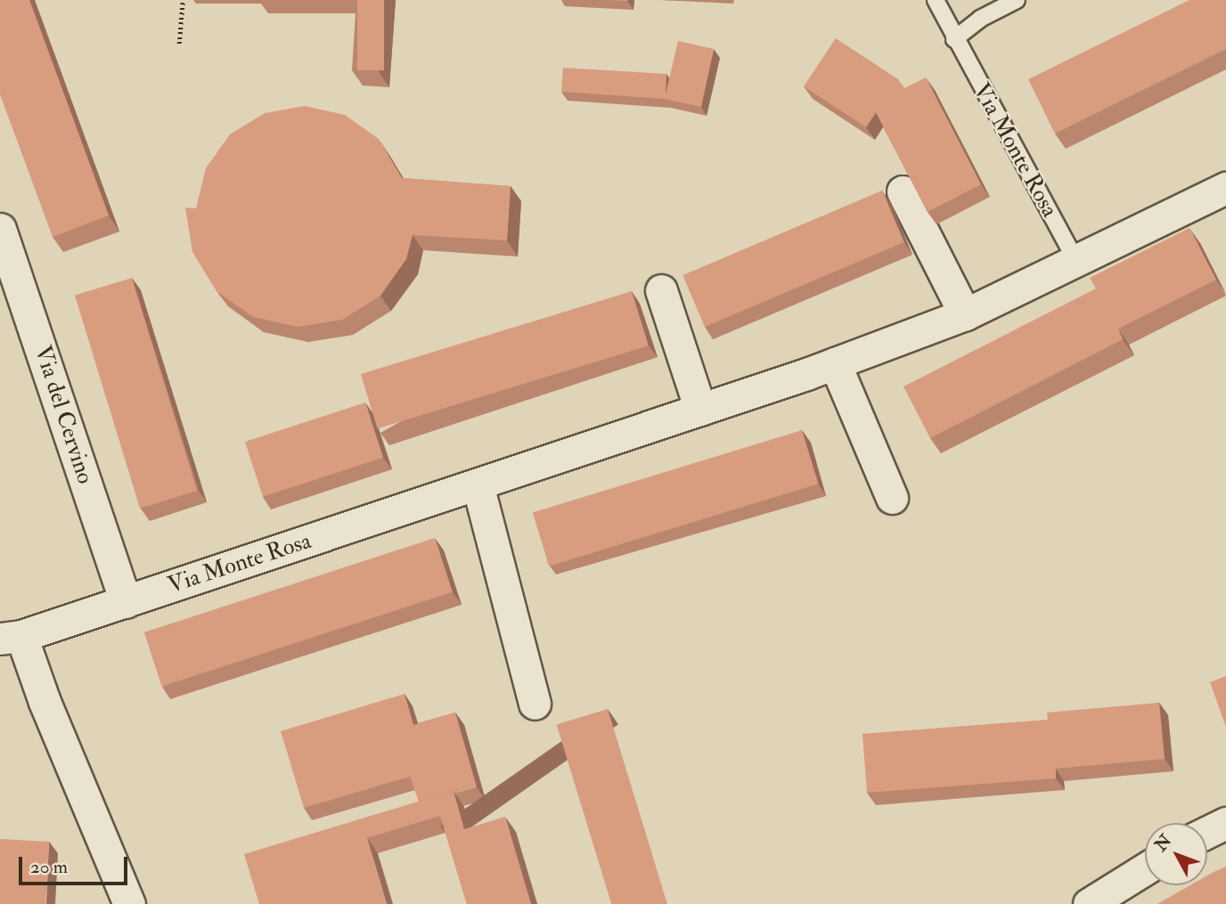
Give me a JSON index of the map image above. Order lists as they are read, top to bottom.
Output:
{
  "streets": {
    "street": ["Via Monte Rosa", "Via del Cervino"]
  },
  "crossings": [
    ["Via Monte Rosa", "Via del Cervino"]
  ],
  "scale_bar": "20 m",
  "north": "top left"
}
